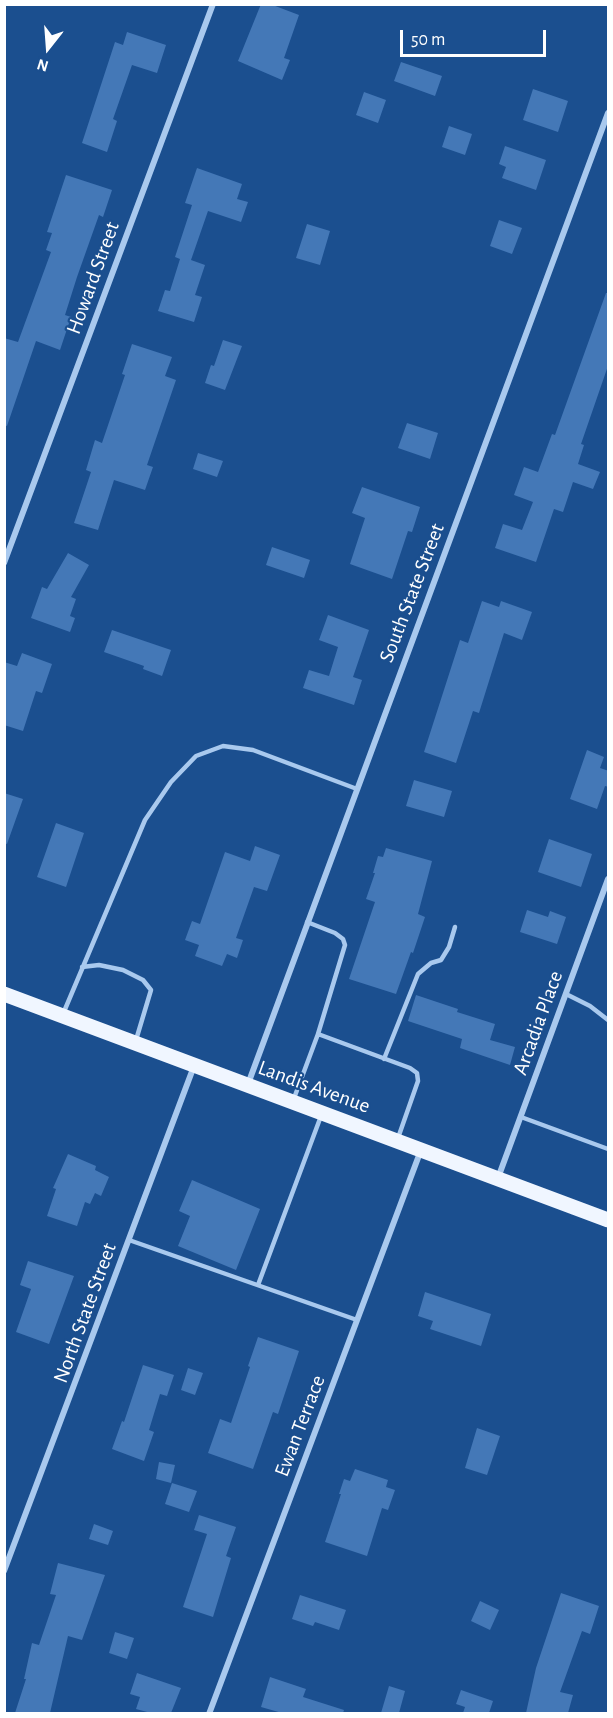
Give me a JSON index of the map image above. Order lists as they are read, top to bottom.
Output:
{
  "streets": {
    "main road": ["Landis Avenue"],
    "street": [
      "Howard Street",
      "South State Street",
      "Arcadia Place",
      "North State Street",
      "Ewan Terrace"
    ]
  },
  "crossings": [
    ["South State Street", "Landis Avenue"],
    ["Arcadia Place", "Landis Avenue"],
    ["Landis Avenue", "North State Street"],
    ["Landis Avenue", "Ewan Terrace"]
  ],
  "scale_bar": "50 m",
  "north": "bottom"
}
